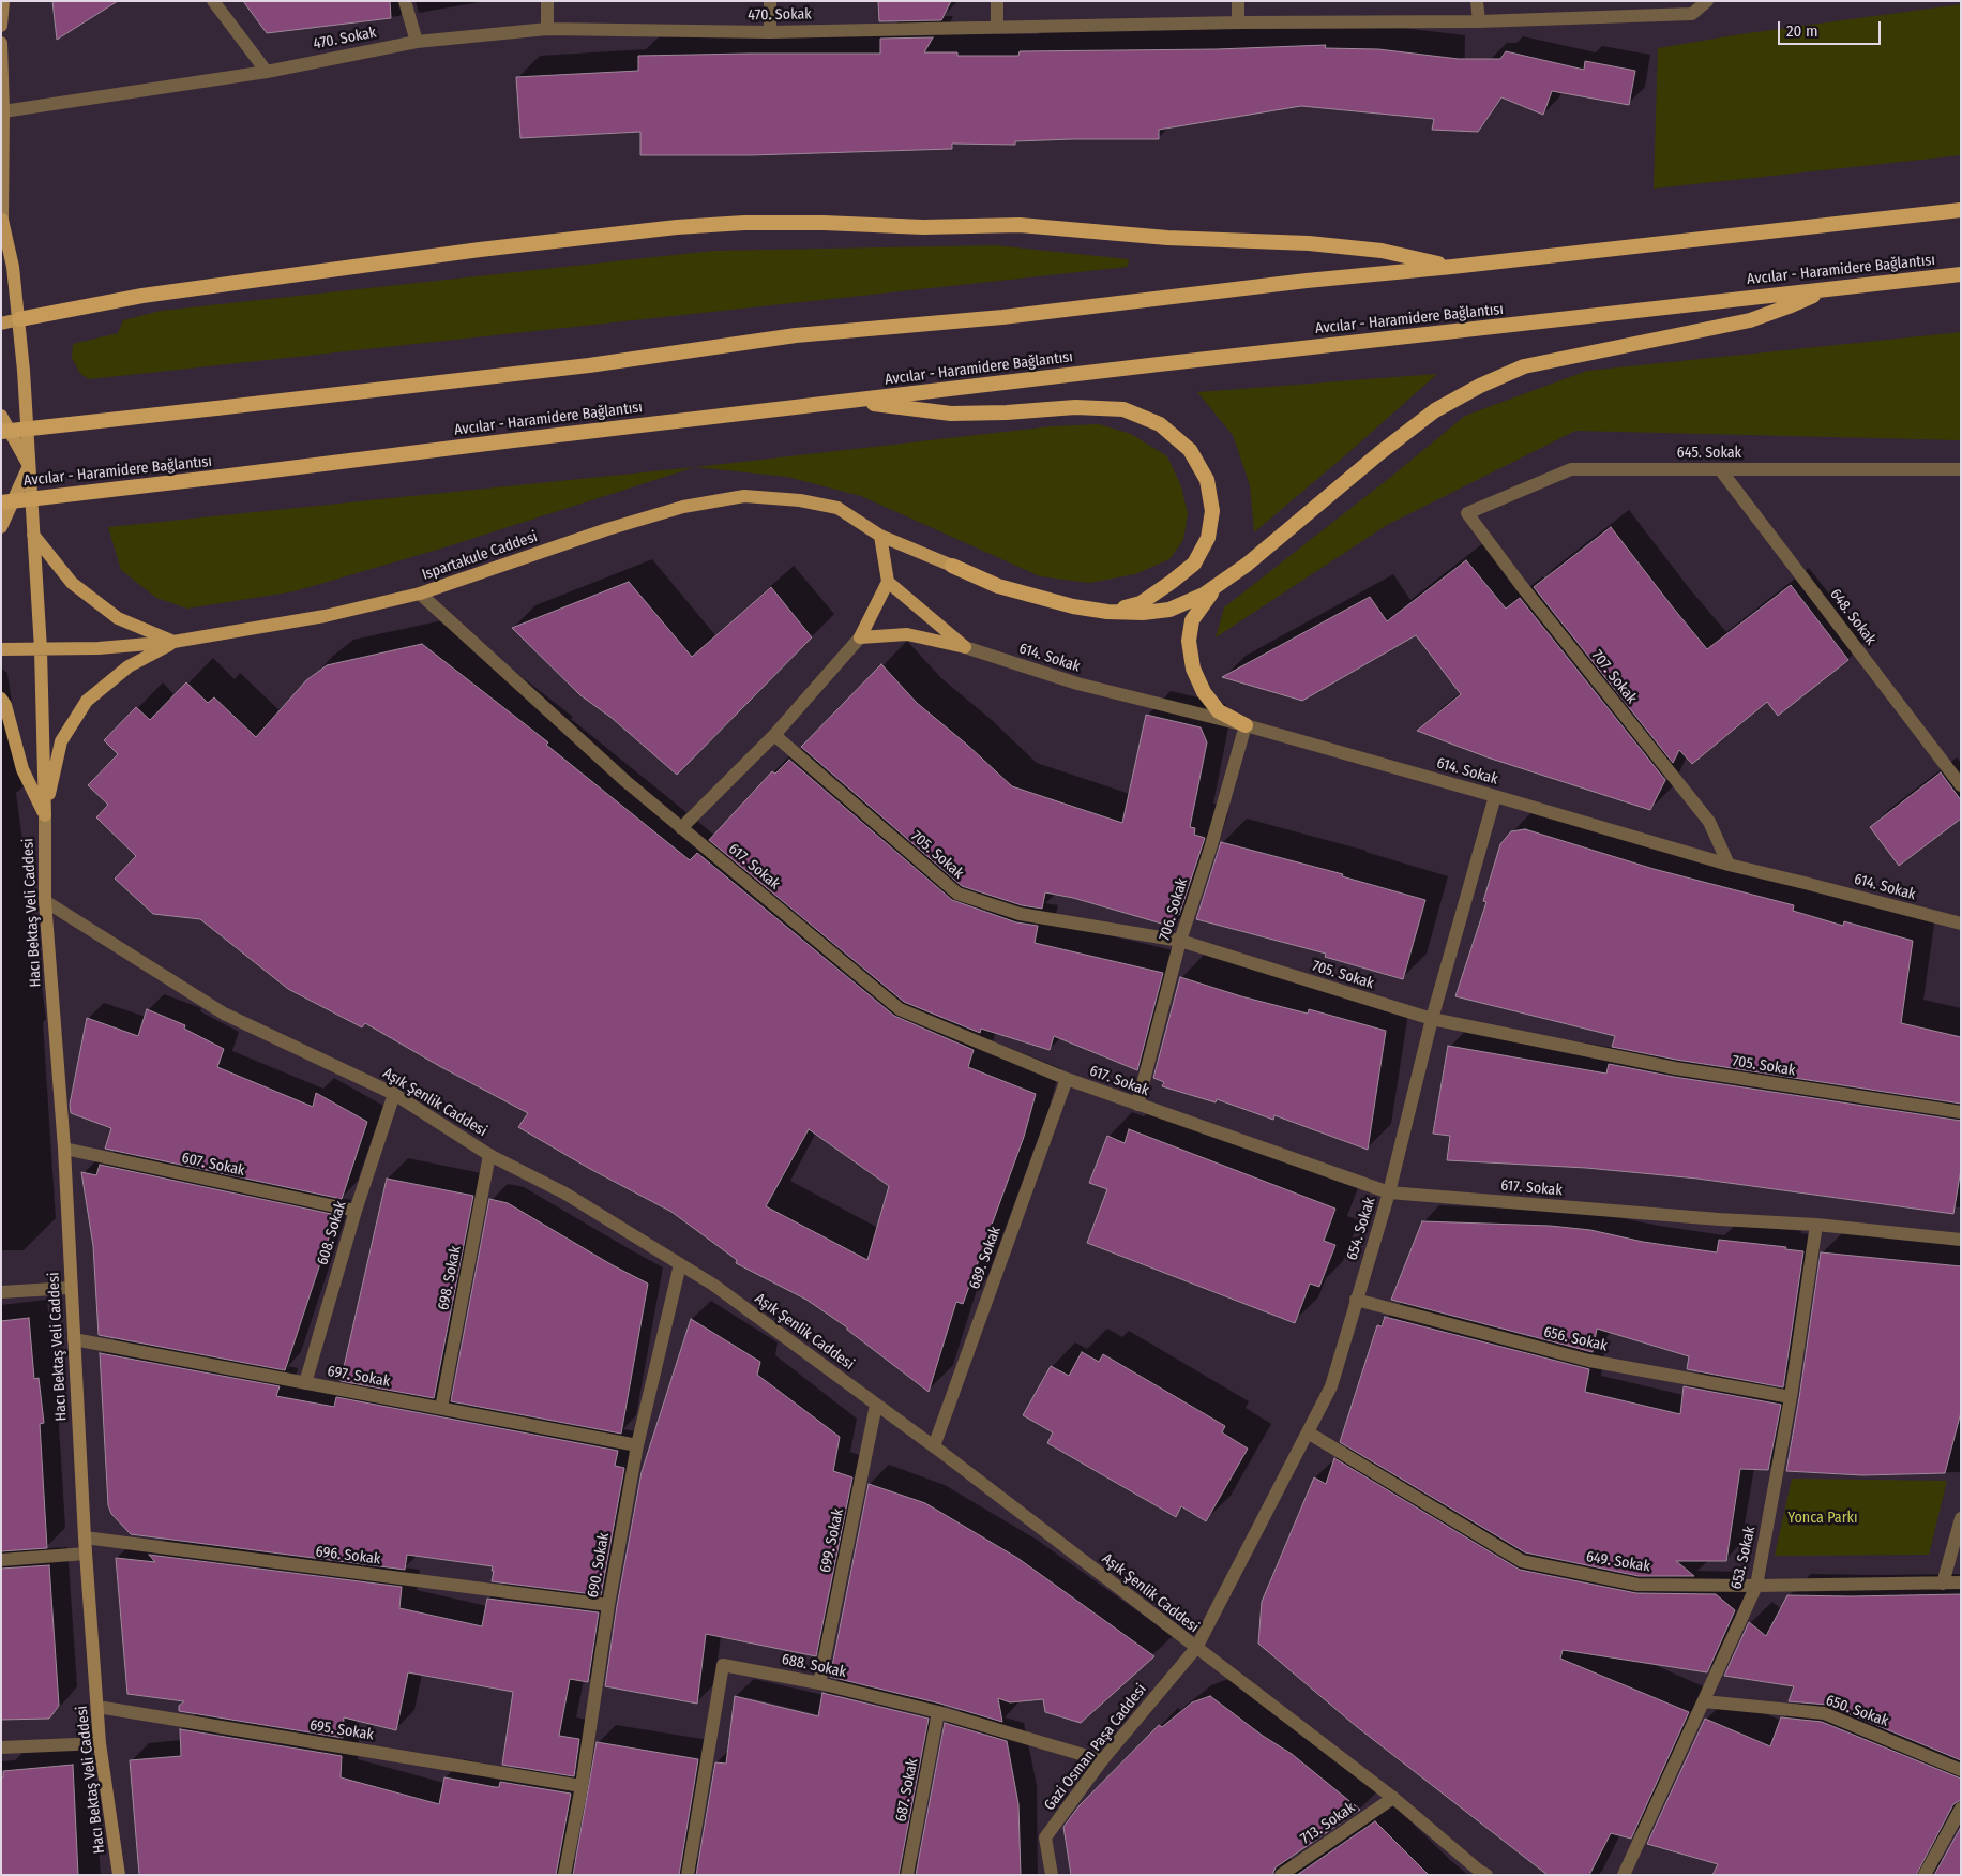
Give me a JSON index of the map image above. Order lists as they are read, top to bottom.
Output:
{
  "streets": {
    "highway": ["Avcılar - Haramidere Bağlantısı"],
    "main road": ["Ispartakule Caddesi", "Hacı Bektaş Veli Caddesi"],
    "street": [
      "470. Sokak",
      "645. Sokak",
      "648. Sokak",
      "614. Sokak",
      "707. Sokak",
      "705. Sokak",
      "617. Sokak",
      "706. Sokak",
      "Aşık Şenlik Caddesi",
      "607. Sokak",
      "654. Sokak",
      "608. Sokak",
      "689. Sokak",
      "698. Sokak",
      "656. Sokak",
      "697. Sokak",
      "699. Sokak",
      "696. Sokak",
      "653. Sokak",
      "649. Sokak",
      "690. Sokak",
      "688. Sokak",
      "650. Sokak",
      "695. Sokak",
      "Gazi Osman Paşa Caddesi",
      "687. Sokak",
      "713. Sokak"
    ]
  },
  "crossings": [
    ["645. Sokak", "648. Sokak"],
    ["645. Sokak", "707. Sokak"],
    ["Ispartakule Caddesi", "617. Sokak"],
    ["614. Sokak", "707. Sokak"],
    ["614. Sokak", "706. Sokak"],
    ["614. Sokak", "654. Sokak"],
    ["705. Sokak", "706. Sokak"],
    ["705. Sokak", "654. Sokak"],
    ["617. Sokak", "706. Sokak"],
    ["617. Sokak", "654. Sokak"],
    ["617. Sokak", "689. Sokak"],
    ["617. Sokak", "653. Sokak"],
    ["Hacı Bektaş Veli Caddesi", "Aşık Şenlik Caddesi"],
    ["Hacı Bektaş Veli Caddesi", "607. Sokak"],
    ["Hacı Bektaş Veli Caddesi", "697. Sokak"],
    ["Hacı Bektaş Veli Caddesi", "696. Sokak"],
    ["Hacı Bektaş Veli Caddesi", "695. Sokak"],
    ["Aşık Şenlik Caddesi", "654. Sokak"],
    ["Aşık Şenlik Caddesi", "608. Sokak"],
    ["Aşık Şenlik Caddesi", "689. Sokak"],
    ["Aşık Şenlik Caddesi", "698. Sokak"],
    ["Aşık Şenlik Caddesi", "699. Sokak"],
    ["Aşık Şenlik Caddesi", "690. Sokak"],
    ["Aşık Şenlik Caddesi", "Gazi Osman Paşa Caddesi"],
    ["Aşık Şenlik Caddesi", "713. Sokak"],
    ["607. Sokak", "608. Sokak"],
    ["654. Sokak", "656. Sokak"],
    ["654. Sokak", "649. Sokak"],
    ["654. Sokak", "Gazi Osman Paşa Caddesi"],
    ["608. Sokak", "697. Sokak"],
    ["698. Sokak", "697. Sokak"],
    ["656. Sokak", "653. Sokak"],
    ["697. Sokak", "690. Sokak"],
    ["699. Sokak", "688. Sokak"],
    ["696. Sokak", "690. Sokak"],
    ["653. Sokak", "649. Sokak"],
    ["653. Sokak", "650. Sokak"],
    ["690. Sokak", "695. Sokak"],
    ["688. Sokak", "Gazi Osman Paşa Caddesi"],
    ["688. Sokak", "687. Sokak"]
  ],
  "parks": ["Yonca Parkı"],
  "scale_bar": "20 m"
}
